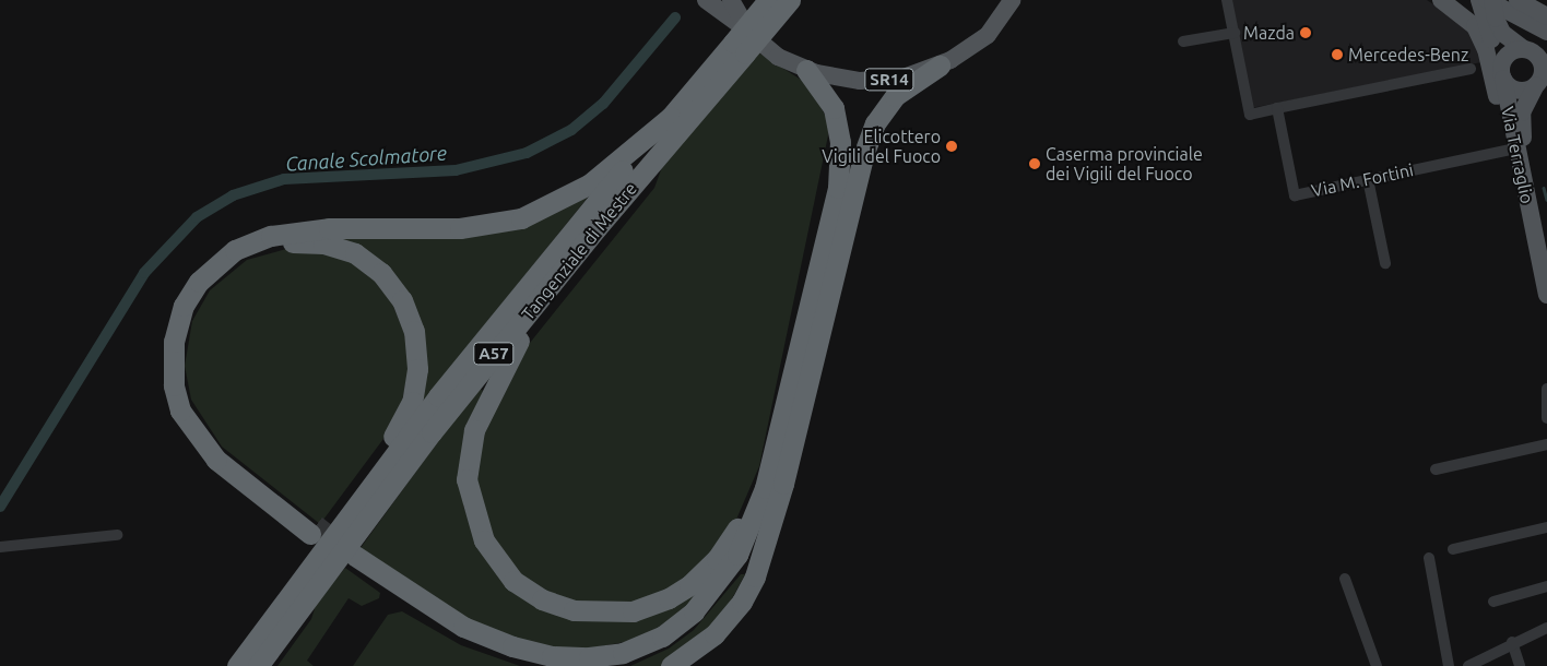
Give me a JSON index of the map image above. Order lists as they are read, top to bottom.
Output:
{
  "streets": {
    "highway": ["Tangenziale di Mestre", "A57"],
    "main road": ["SR14", "Via Terraglio"],
    "street": ["Via M. Fortini"]
  },
  "crossings": [
    ["SR14", "Tangenziale di Mestre"],
    ["SR14", "A57"],
    ["Via Terraglio", "Via M. Fortini"],
    ["Tangenziale di Mestre", "A57"]
  ],
  "water": ["Canale Scolmatore"],
  "places": [
    "Mazda",
    "Mercedes-Benz",
    "Elicottero Vigili del Fuoco",
    "Caserma provinciale dei Vigili del Fuoco"
  ]
}
